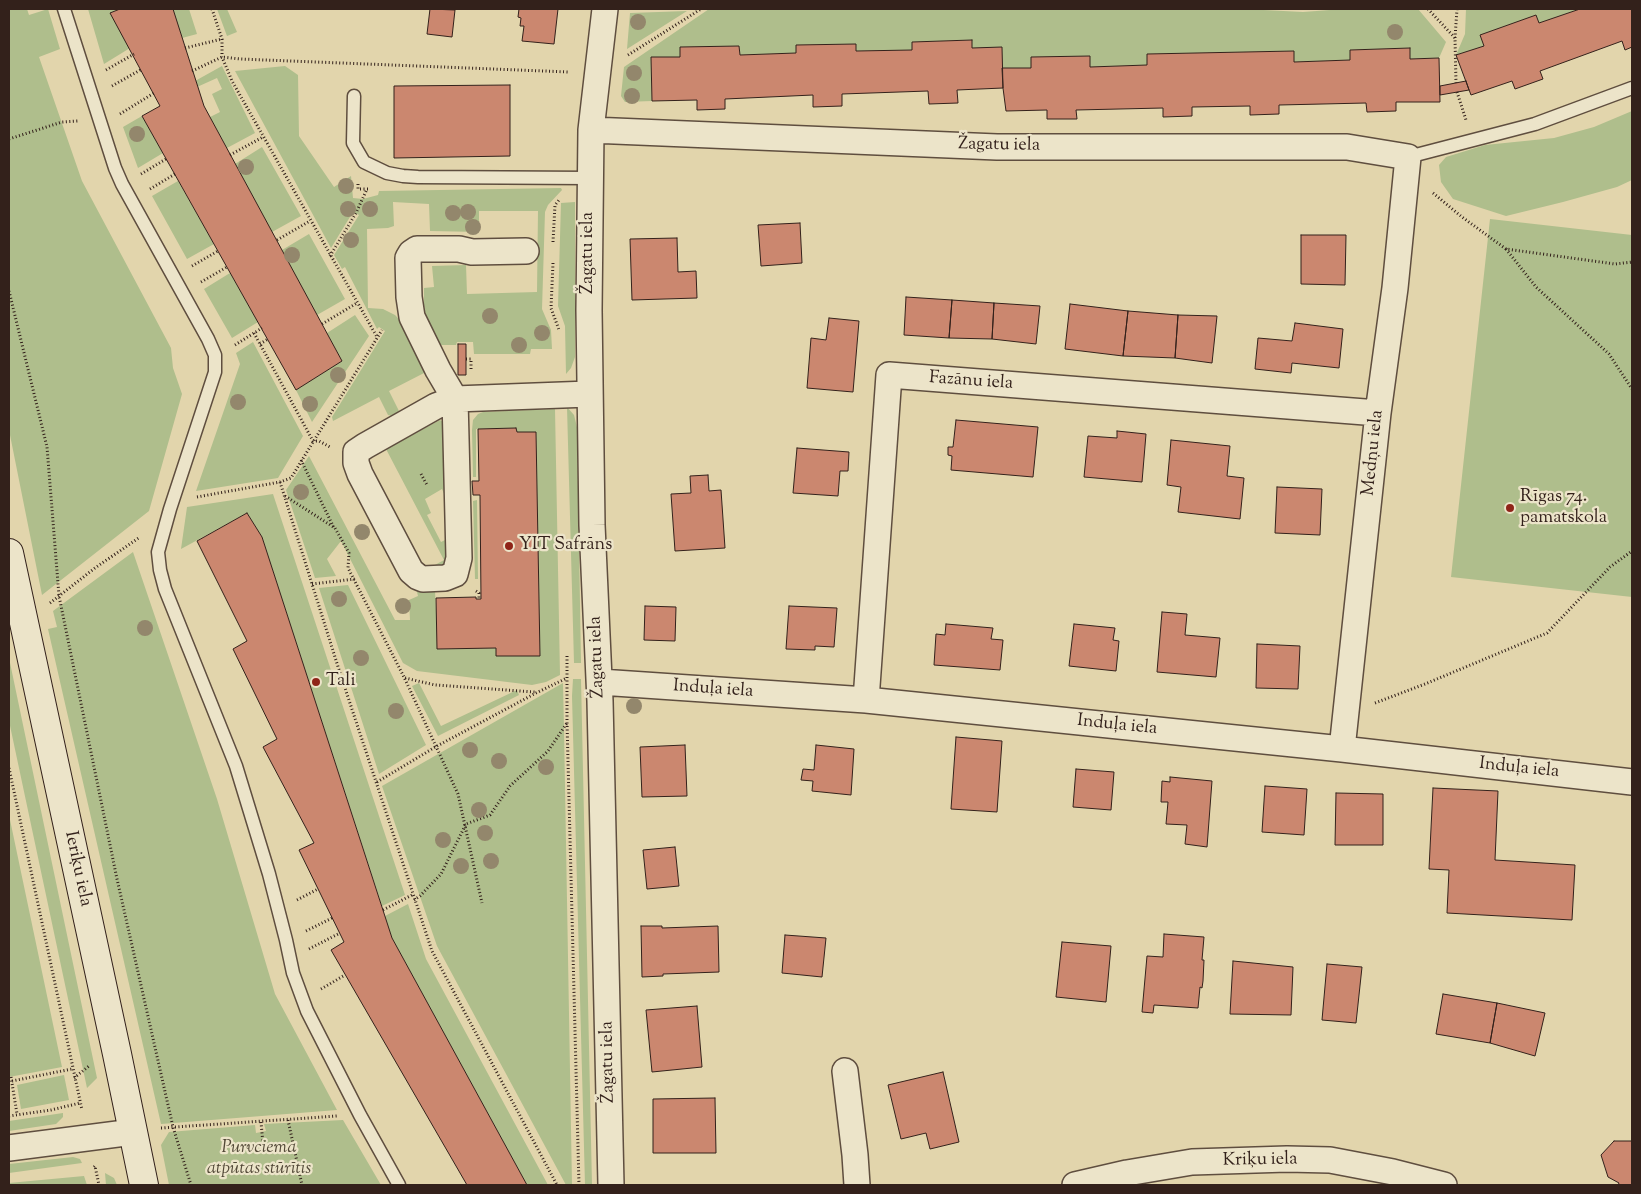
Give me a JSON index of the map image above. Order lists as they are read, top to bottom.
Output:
{
  "streets": {
    "street": [
      "Žagatu iela",
      "Fazānu iela",
      "Medņu iela",
      "Induļa iela",
      "Ieriķu iela",
      "Kriķu iela"
    ]
  },
  "crossings": [
    ["Žagatu iela", "Medņu iela"],
    ["Žagatu iela", "Induļa iela"],
    ["Fazānu iela", "Medņu iela"],
    ["Fazānu iela", "Induļa iela"],
    ["Medņu iela", "Induļa iela"]
  ],
  "parks": ["Purvciema atpūtas stūrītis"],
  "places": ["Rīgas 74. pamatskola", "YIT Safrāns", "Tali"]
}
